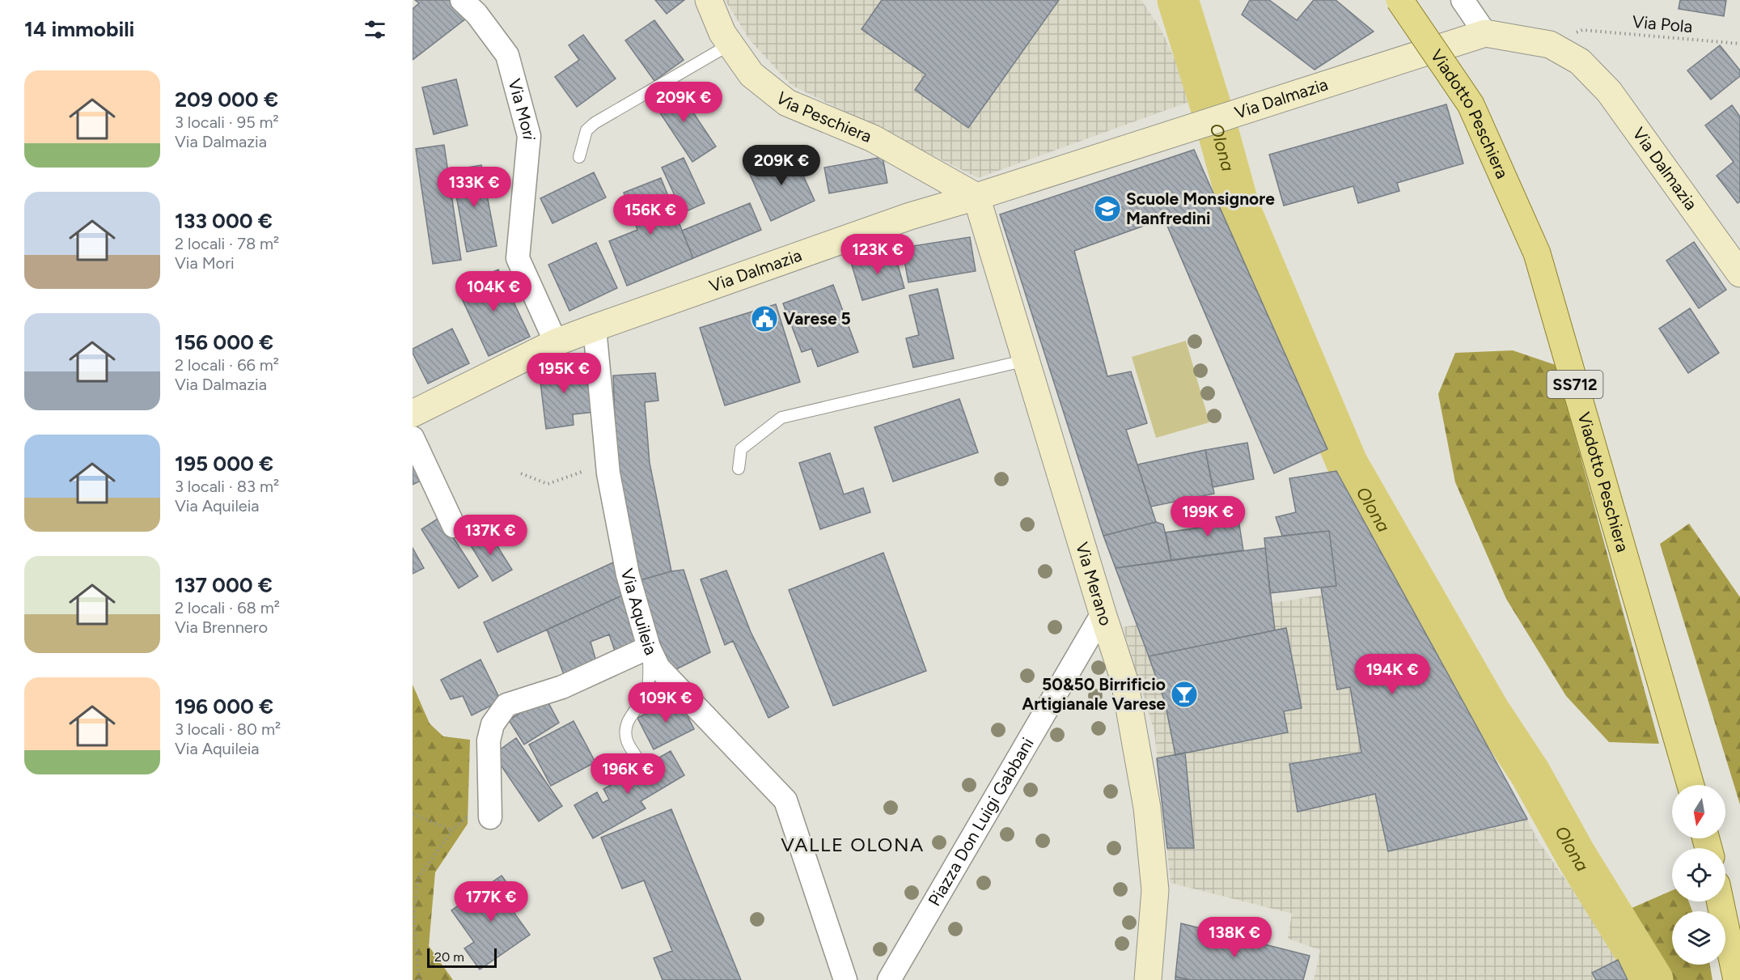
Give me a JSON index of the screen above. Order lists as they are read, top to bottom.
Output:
{
  "streets": {
    "main road": ["Viadotto Peschiera", "SS712"],
    "street": [
      "Via Dalmazia",
      "Via Mori",
      "Via Peschiera",
      "Via Merano",
      "Via Aquileia",
      "Piazza Don Luigi Gabbani"
    ],
    "path": ["Via Pola"]
  },
  "crossings": [
    ["Via Dalmazia", "Via Mori"],
    ["Via Dalmazia", "Via Peschiera"],
    ["Via Dalmazia", "Via Merano"],
    ["Via Dalmazia", "Via Aquileia"],
    ["Via Peschiera", "Via Merano"],
    ["Via Merano", "Piazza Don Luigi Gabbani"]
  ],
  "districts": ["VALLE OLONA"],
  "water": ["Olona"],
  "places": {
    "school or university": ["Scuole Monsignore Manfredini"],
    "public building": ["Varese 5"],
    "bar": ["50&50 Birrificio Artigianale Varese"]
  },
  "scale_bar": "20 m",
  "north": "bottom",
  "page": {
    "heading": "14 immobili",
    "list": [
      {
        "name": "209 000 €",
        "note": "3 locali · 95 m² · Via Dalmazia"
      },
      {
        "name": "133 000 €",
        "note": "2 locali · 78 m² · Via Mori"
      },
      {
        "name": "156 000 €",
        "note": "2 locali · 66 m² · Via Dalmazia"
      },
      {
        "name": "195 000 €",
        "note": "3 locali · 83 m² · Via Aquileia"
      },
      {
        "name": "137 000 €",
        "note": "2 locali · 68 m² · Via Brennero"
      },
      {
        "name": "196 000 €",
        "note": "3 locali · 80 m² · Via Aquileia"
      }
    ],
    "price": [
      "209K €",
      "209K €",
      "133K €",
      "156K €",
      "123K €",
      "104K €",
      "195K €",
      "199K €",
      "137K €",
      "194K €",
      "109K €",
      "196K €",
      "177K €",
      "138K €"
    ],
    "scale": "20 m"
  }
}
